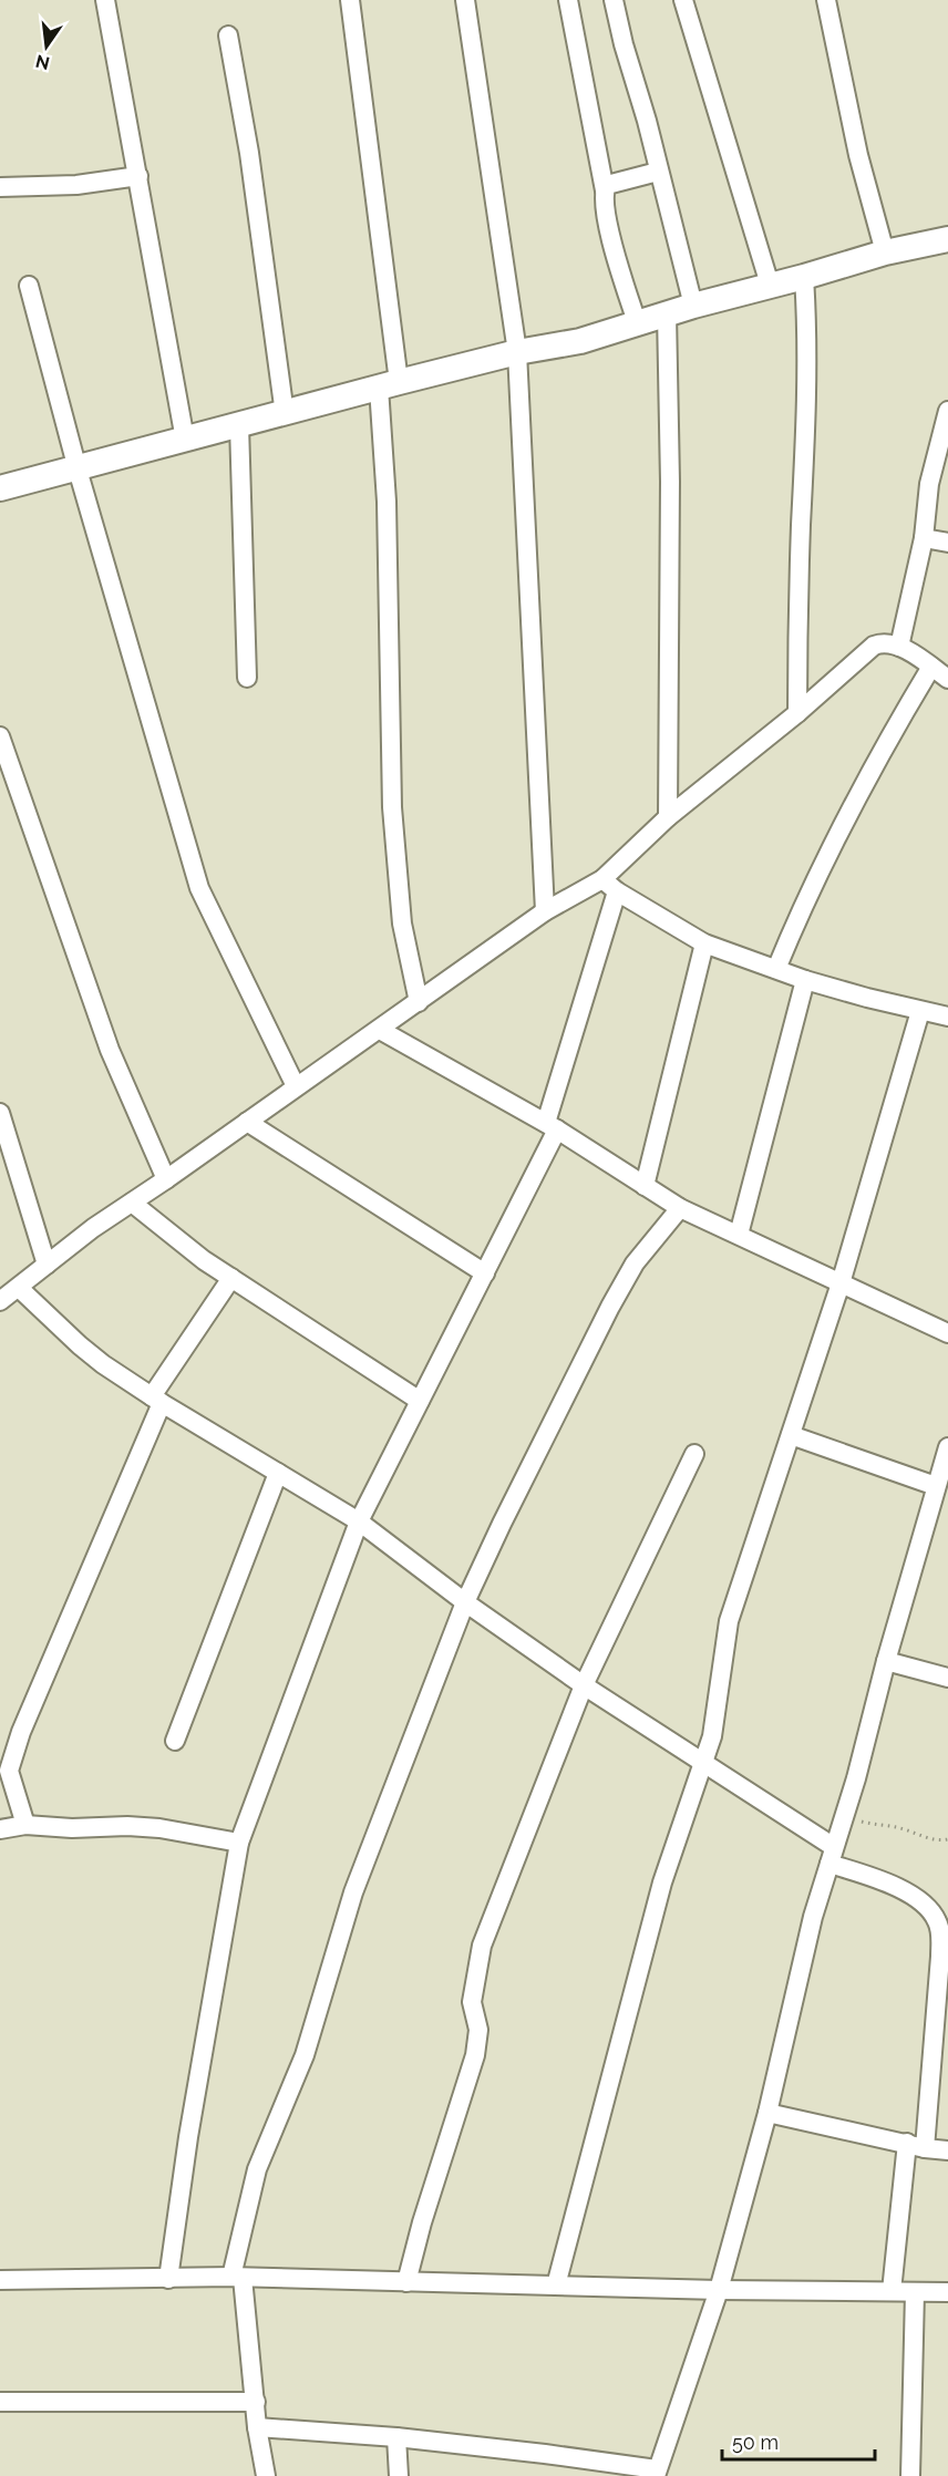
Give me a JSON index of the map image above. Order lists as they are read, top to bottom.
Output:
{
  "scale_bar": "50 m",
  "north": "bottom"
}
